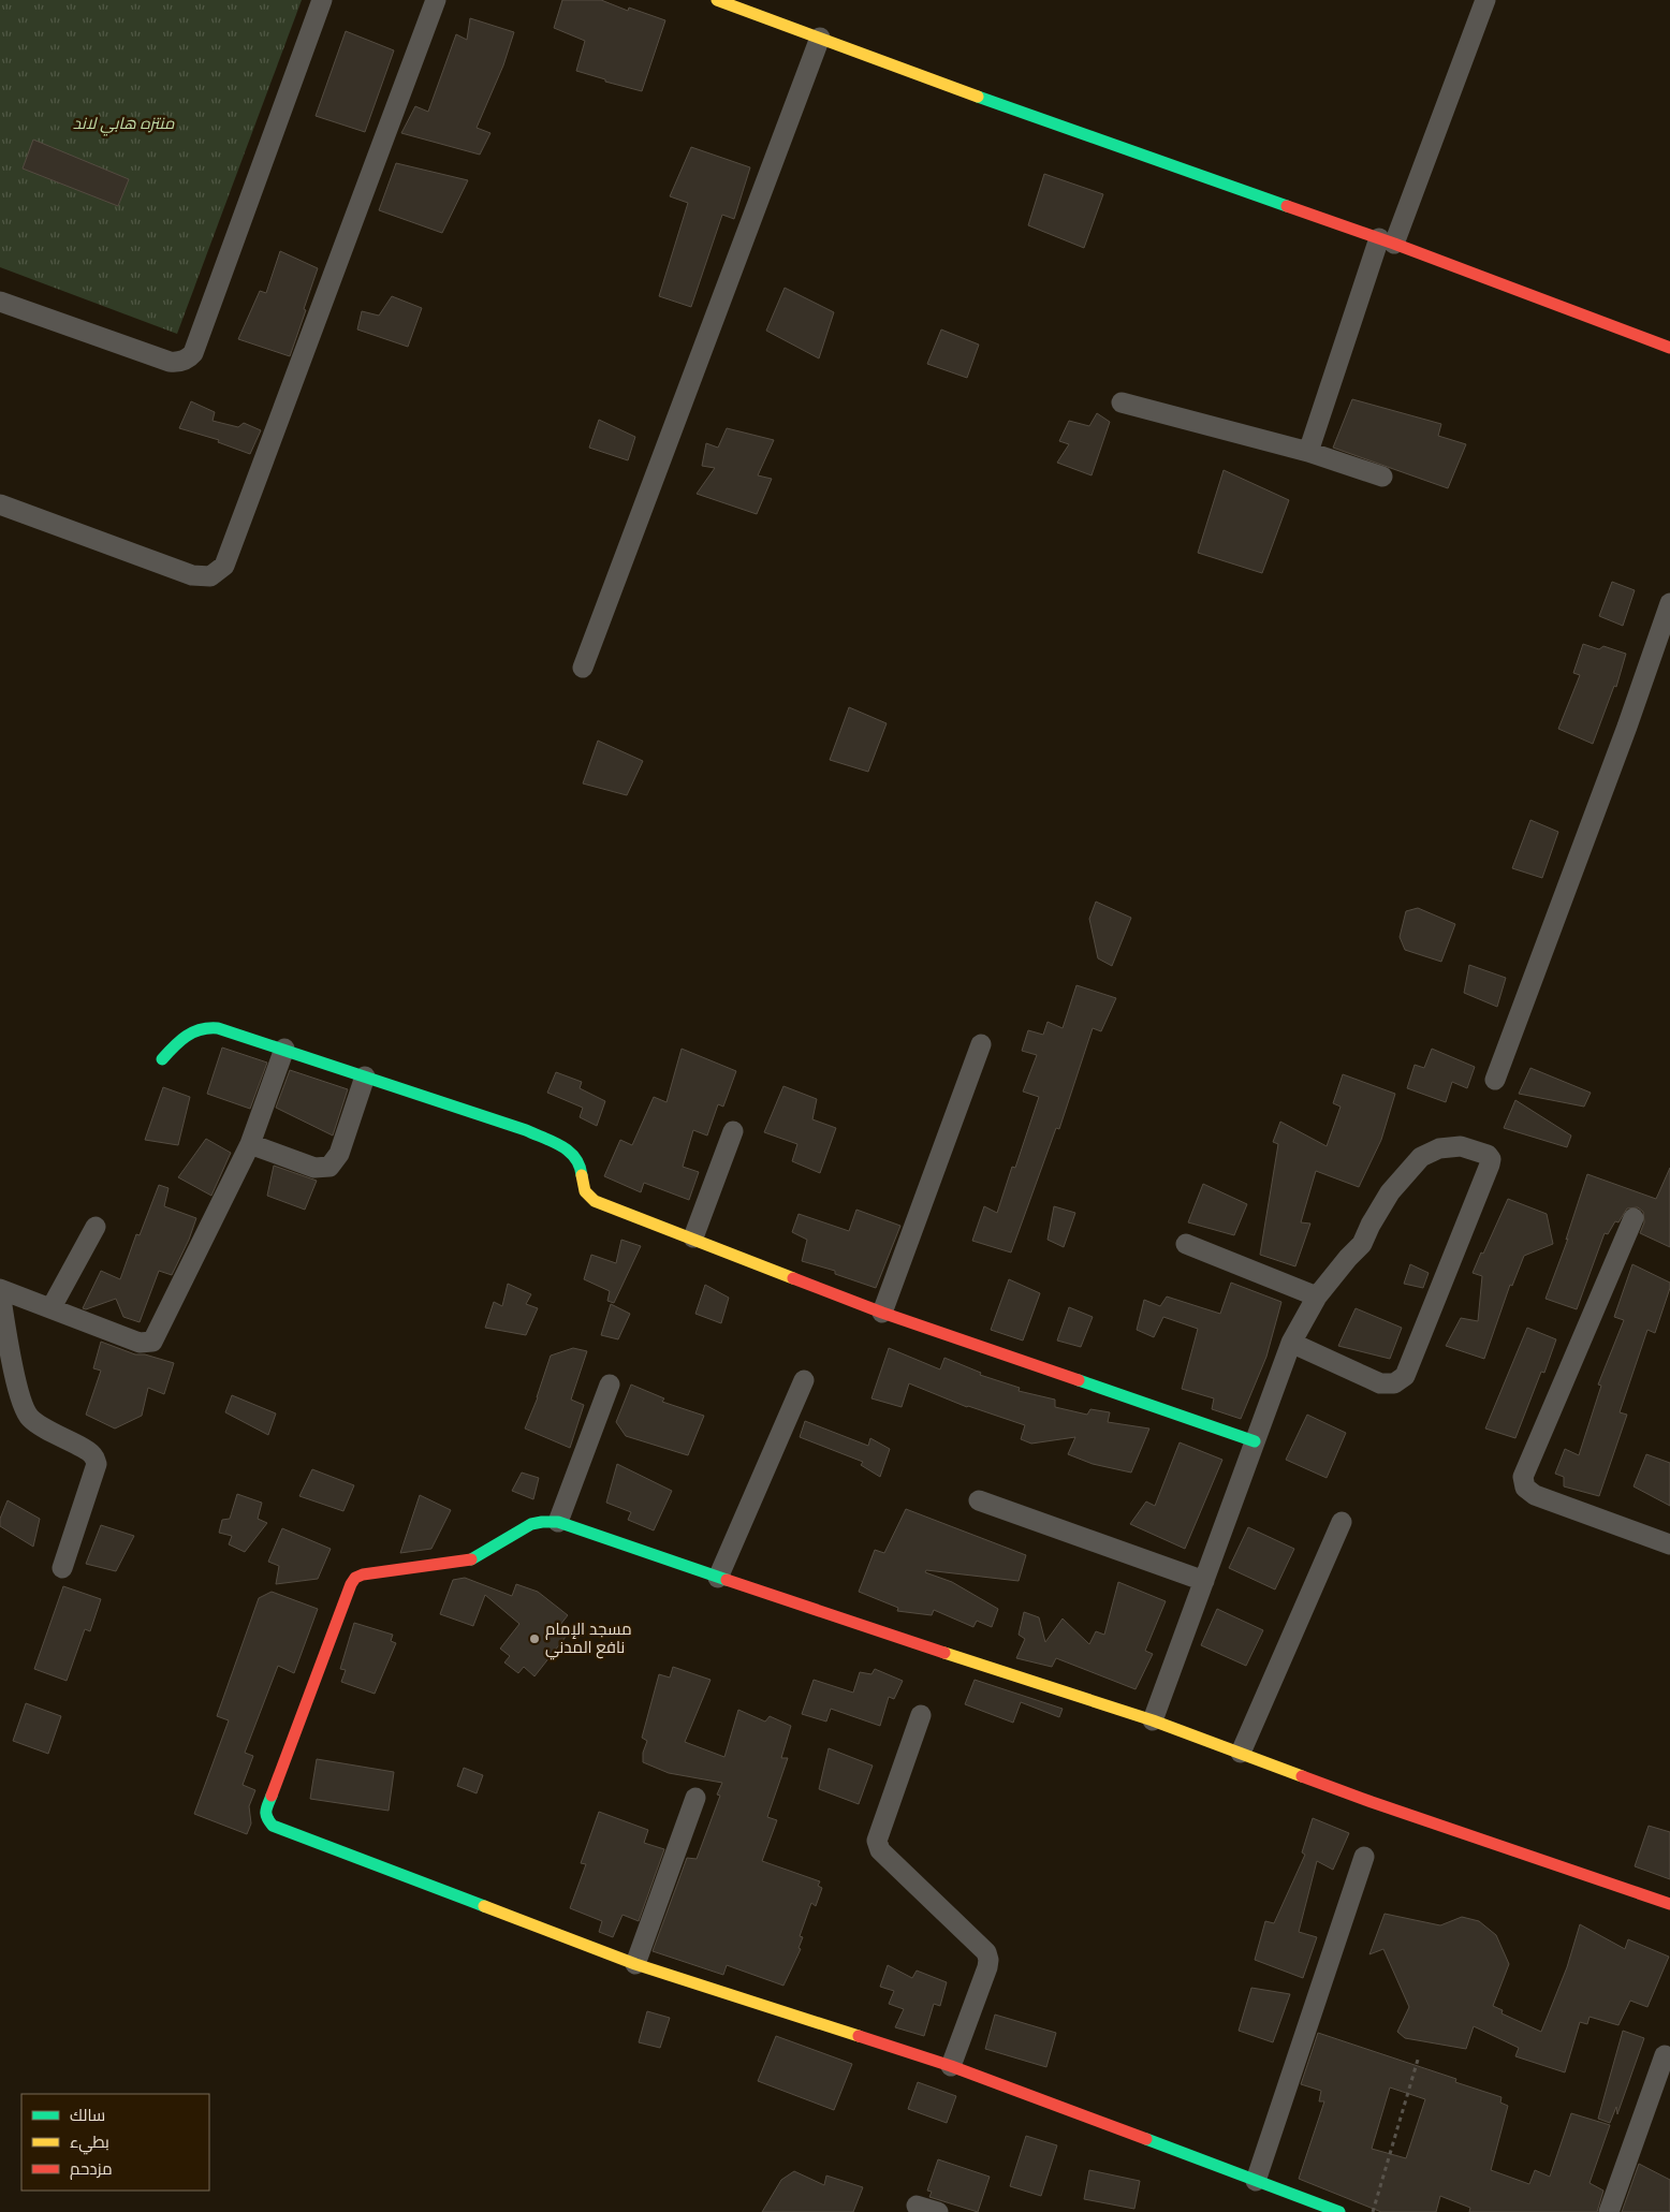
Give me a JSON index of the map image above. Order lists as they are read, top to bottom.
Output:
{
  "parks": ["منتزه هابي لاند"],
  "places": ["مسجد الإمام نافع المدني"],
  "legend": ["سالك", "بطيء", "مزدحم"]
}
